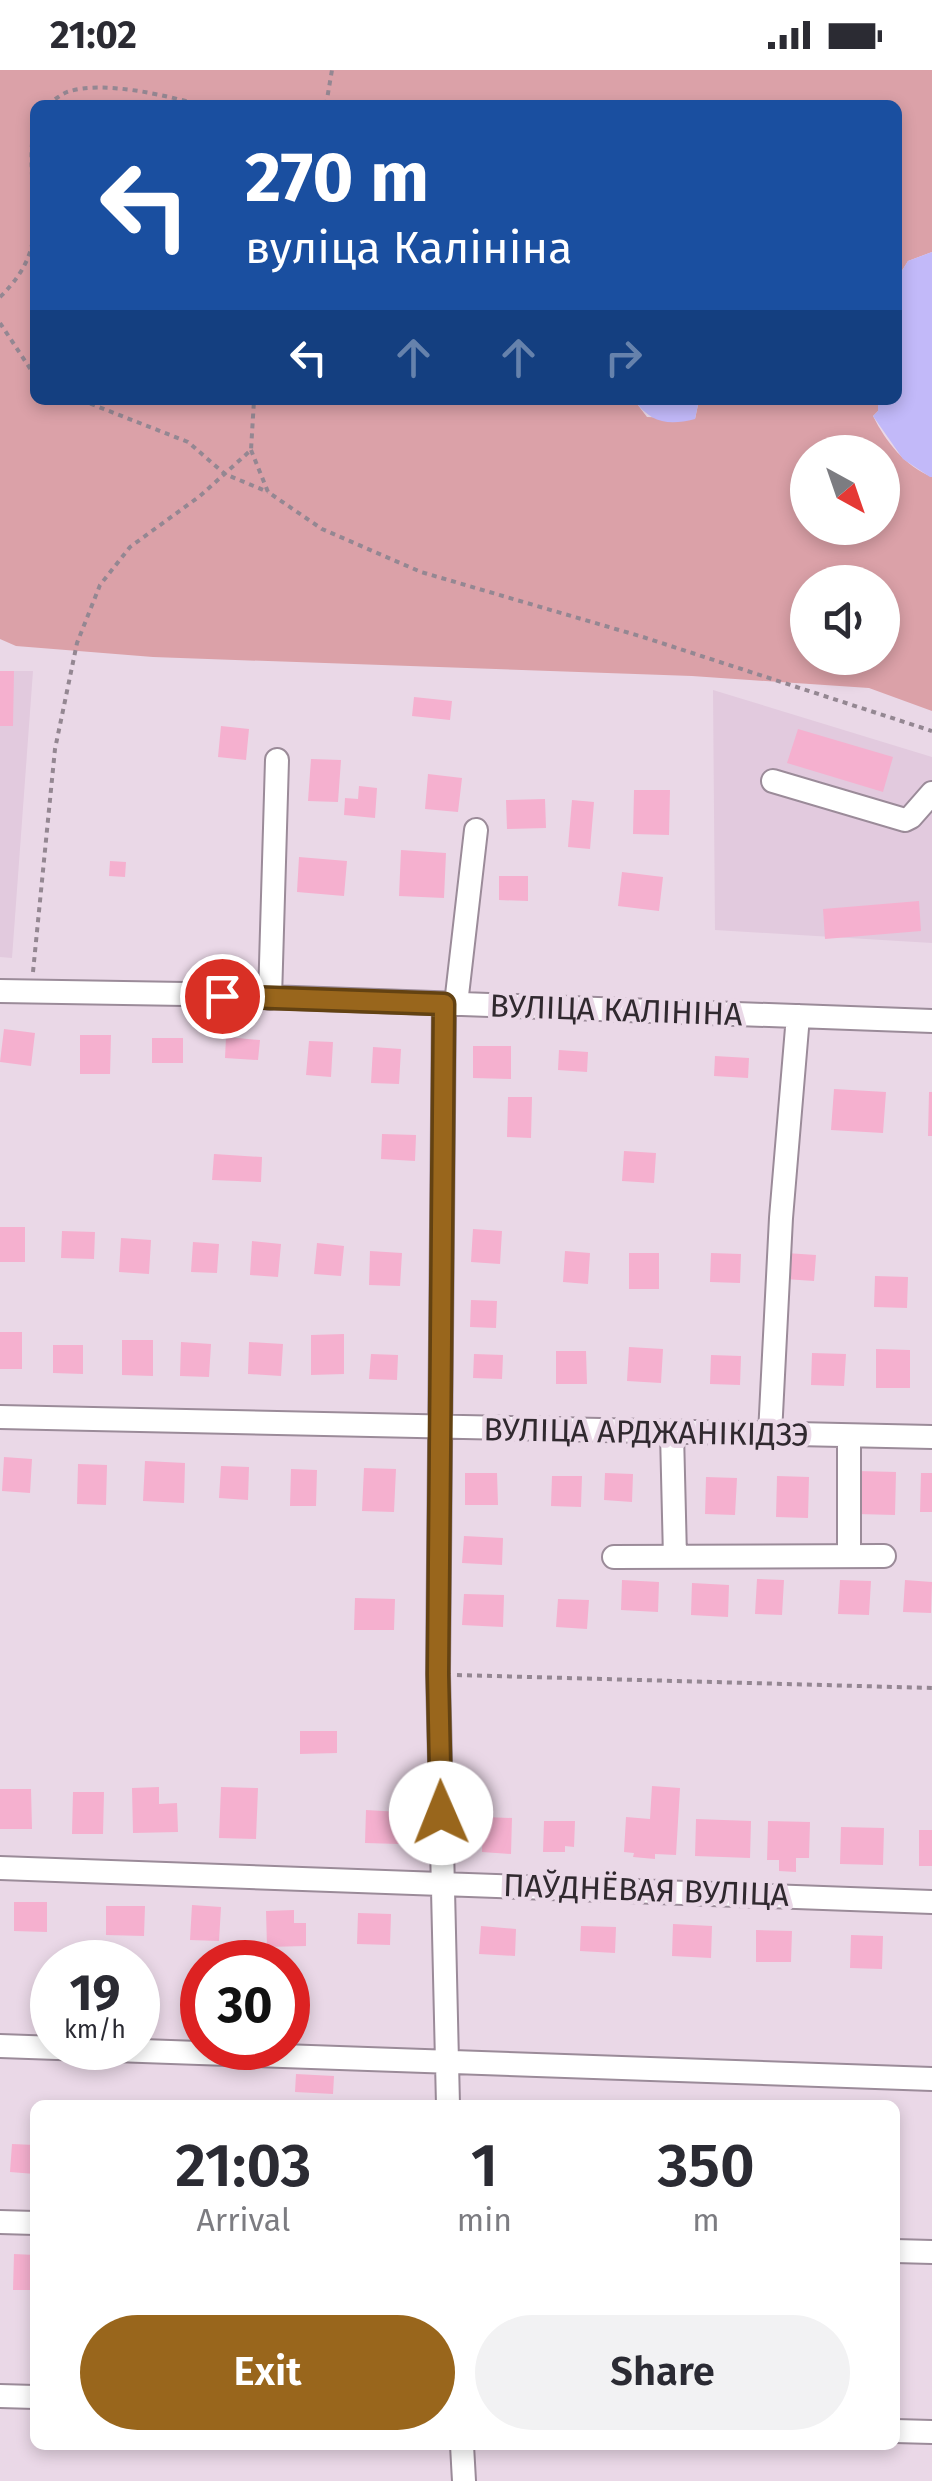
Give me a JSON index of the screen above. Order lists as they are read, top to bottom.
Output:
{
  "streets": {
    "street": ["ВУЛІЦА КАЛІНІНА", "ВУЛІЦА АРДЖАНІКІДЗЭ", "ПАЎДНЁВАЯ ВУЛІЦА"]
  },
  "north": "bottom right",
  "page": {
    "status": "21:02",
    "turn": ["270 m", "вуліца Калініна"],
    "speed": "19 km/h",
    "limit": "30",
    "eta": [
      "21:03",
      "Arrival",
      "1",
      "min",
      "350",
      "m"
    ],
    "buttons": ["Exit", "Share"]
  }
}
